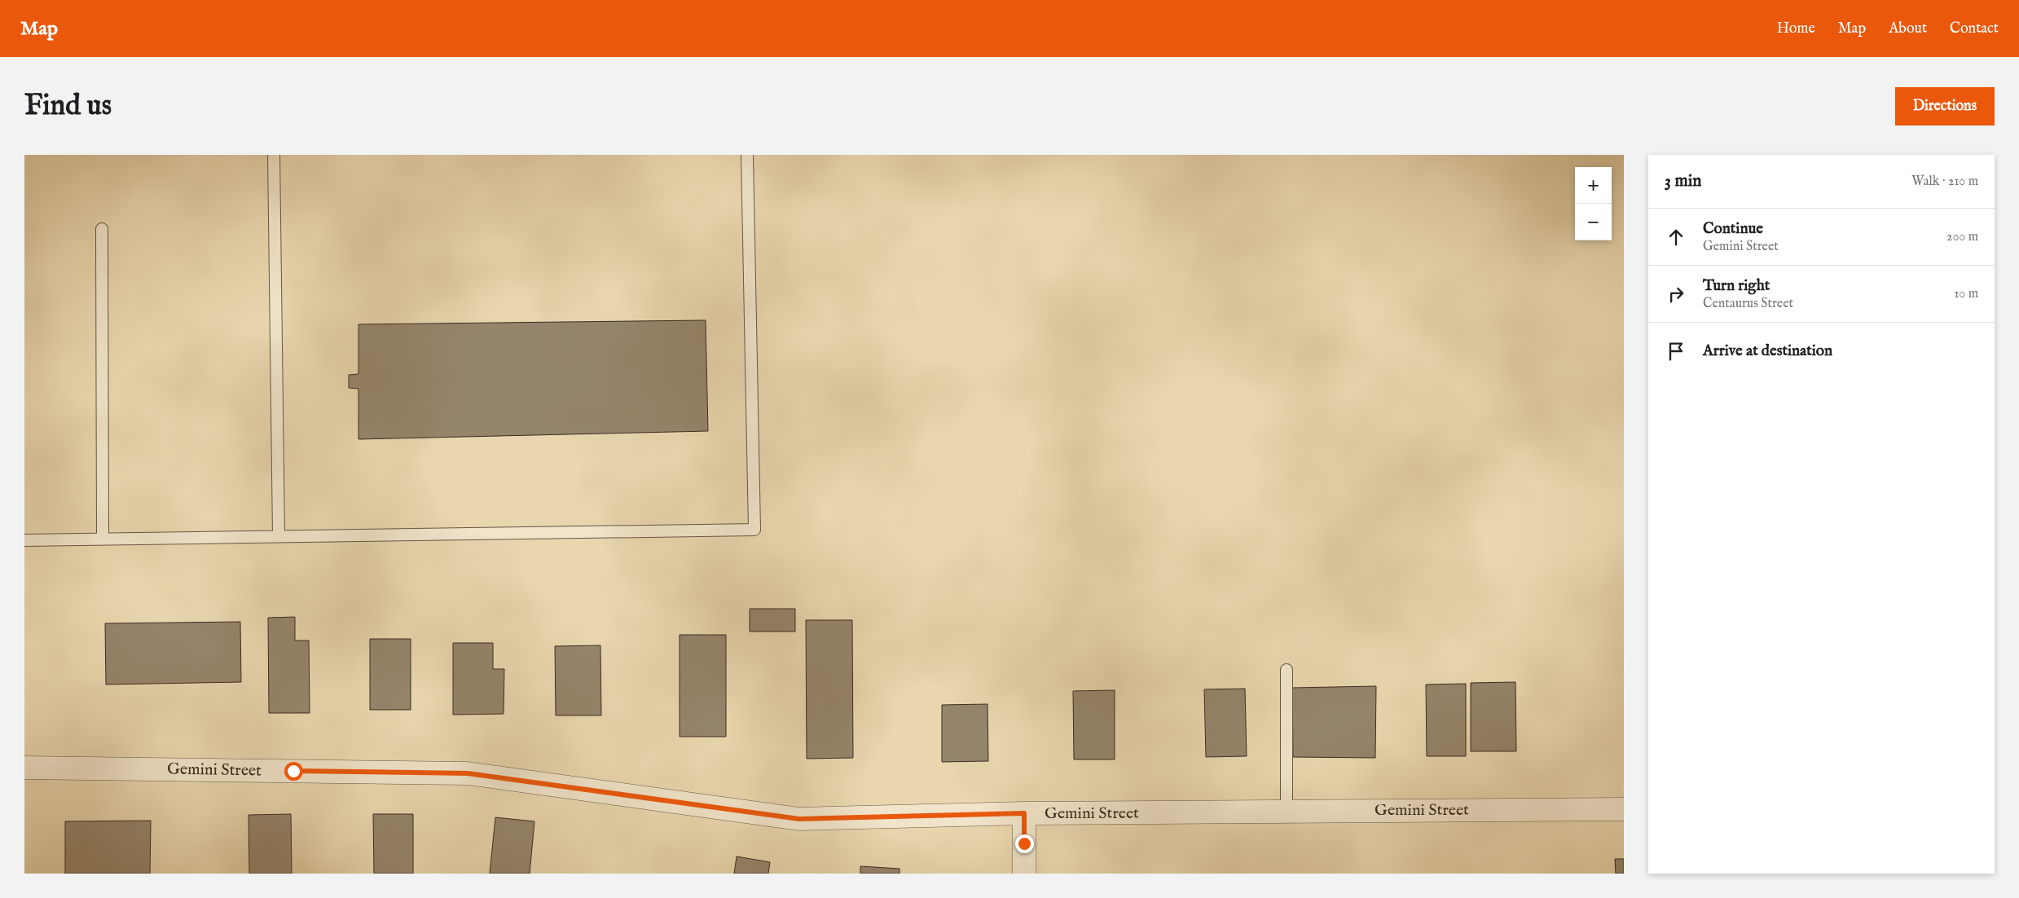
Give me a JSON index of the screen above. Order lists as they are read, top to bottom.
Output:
{
  "streets": {
    "street": ["Gemini Street"]
  },
  "page": {
    "header": "Map",
    "nav": [
      "Home",
      "Map",
      "About",
      "Contact"
    ],
    "buttons": "Directions",
    "title": "Find us",
    "heading": ["3 min", "Walk · 210 m"],
    "map_buttons": ["+", "−"],
    "list": [
      ["Continue", "Gemini Street", "200 m"],
      ["Turn right", "Centaurus Street", "10 m"],
      "Arrive at destination"
    ]
  }
}
